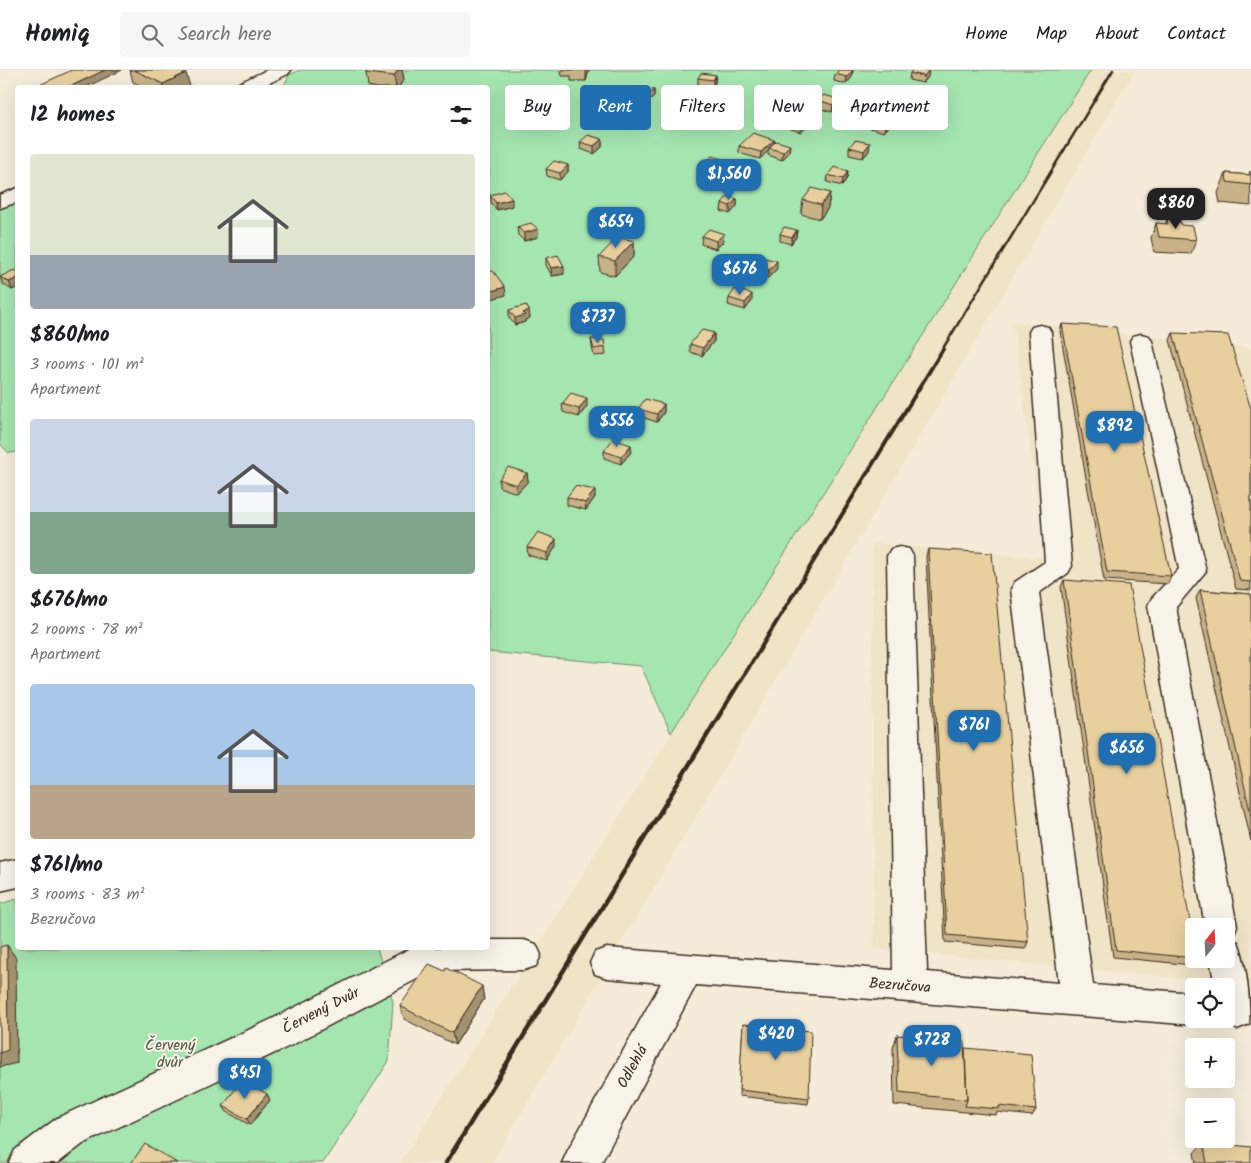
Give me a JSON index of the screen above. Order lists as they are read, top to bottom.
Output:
{
  "streets": {
    "street": ["Bezručova", "Červený Dvůr", "Odlehlá"]
  },
  "crossings": [
    ["Bezručova", "Odlehlá"]
  ],
  "parks": ["Červený dvůr"],
  "north": "top",
  "page": {
    "header": "Homiq",
    "search": "Search here",
    "nav": [
      "Home",
      "Map",
      "About",
      "Contact"
    ],
    "chip": [
      "Buy",
      "Rent",
      "Filters",
      "New",
      "Apartment"
    ],
    "heading": "12 homes",
    "list": [
      {
        "name": "$860/mo",
        "note": "3 rooms · 101 m² · Apartment"
      },
      {
        "name": "$676/mo",
        "note": "2 rooms · 78 m² · Apartment"
      },
      {
        "name": "$761/mo",
        "note": "3 rooms · 83 m² · Bezručova"
      }
    ],
    "price": [
      "$1,560",
      "$860",
      "$654",
      "$676",
      "$737",
      "$556",
      "$892",
      "$761",
      "$656",
      "$420",
      "$728",
      "$451"
    ],
    "map_buttons": ["+", "−"]
  }
}
